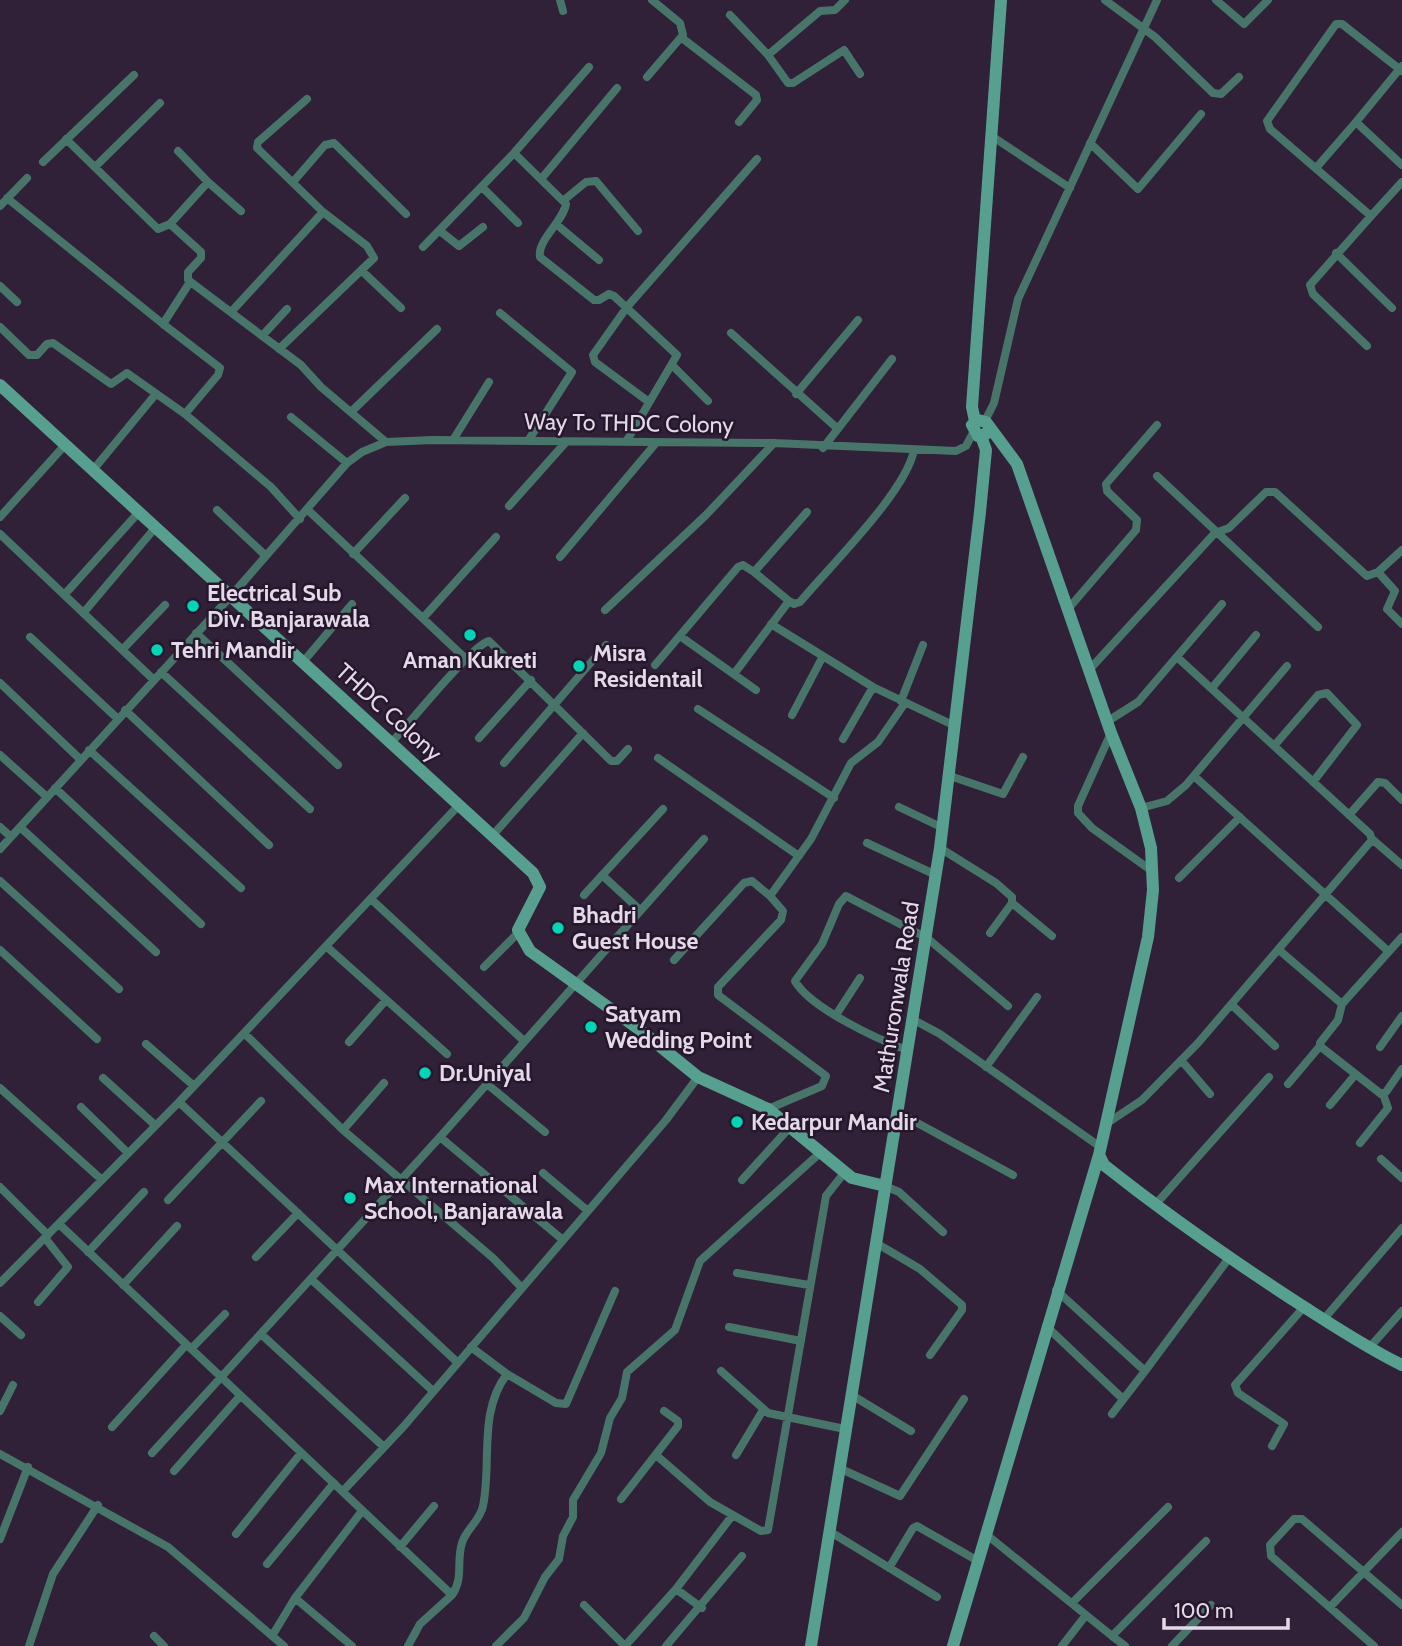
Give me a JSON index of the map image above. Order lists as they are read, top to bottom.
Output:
{
  "streets": {
    "street": ["Way To THDC Colony", "THDC Colony", "Mathuronwala Road"]
  },
  "crossings": [
    ["Way To THDC Colony", "Mathuronwala Road"]
  ],
  "places": [
    "Electrical Sub Div. Banjarawala",
    "Aman Kukreti",
    "Tehri Mandir",
    "Misra Residentail",
    "Bhadri Guest House",
    "Satyam Wedding Point",
    "Dr.Uniyal",
    "Kedarpur Mandir",
    "Max International School, Banjarawala"
  ],
  "scale_bar": "100 m"
}
